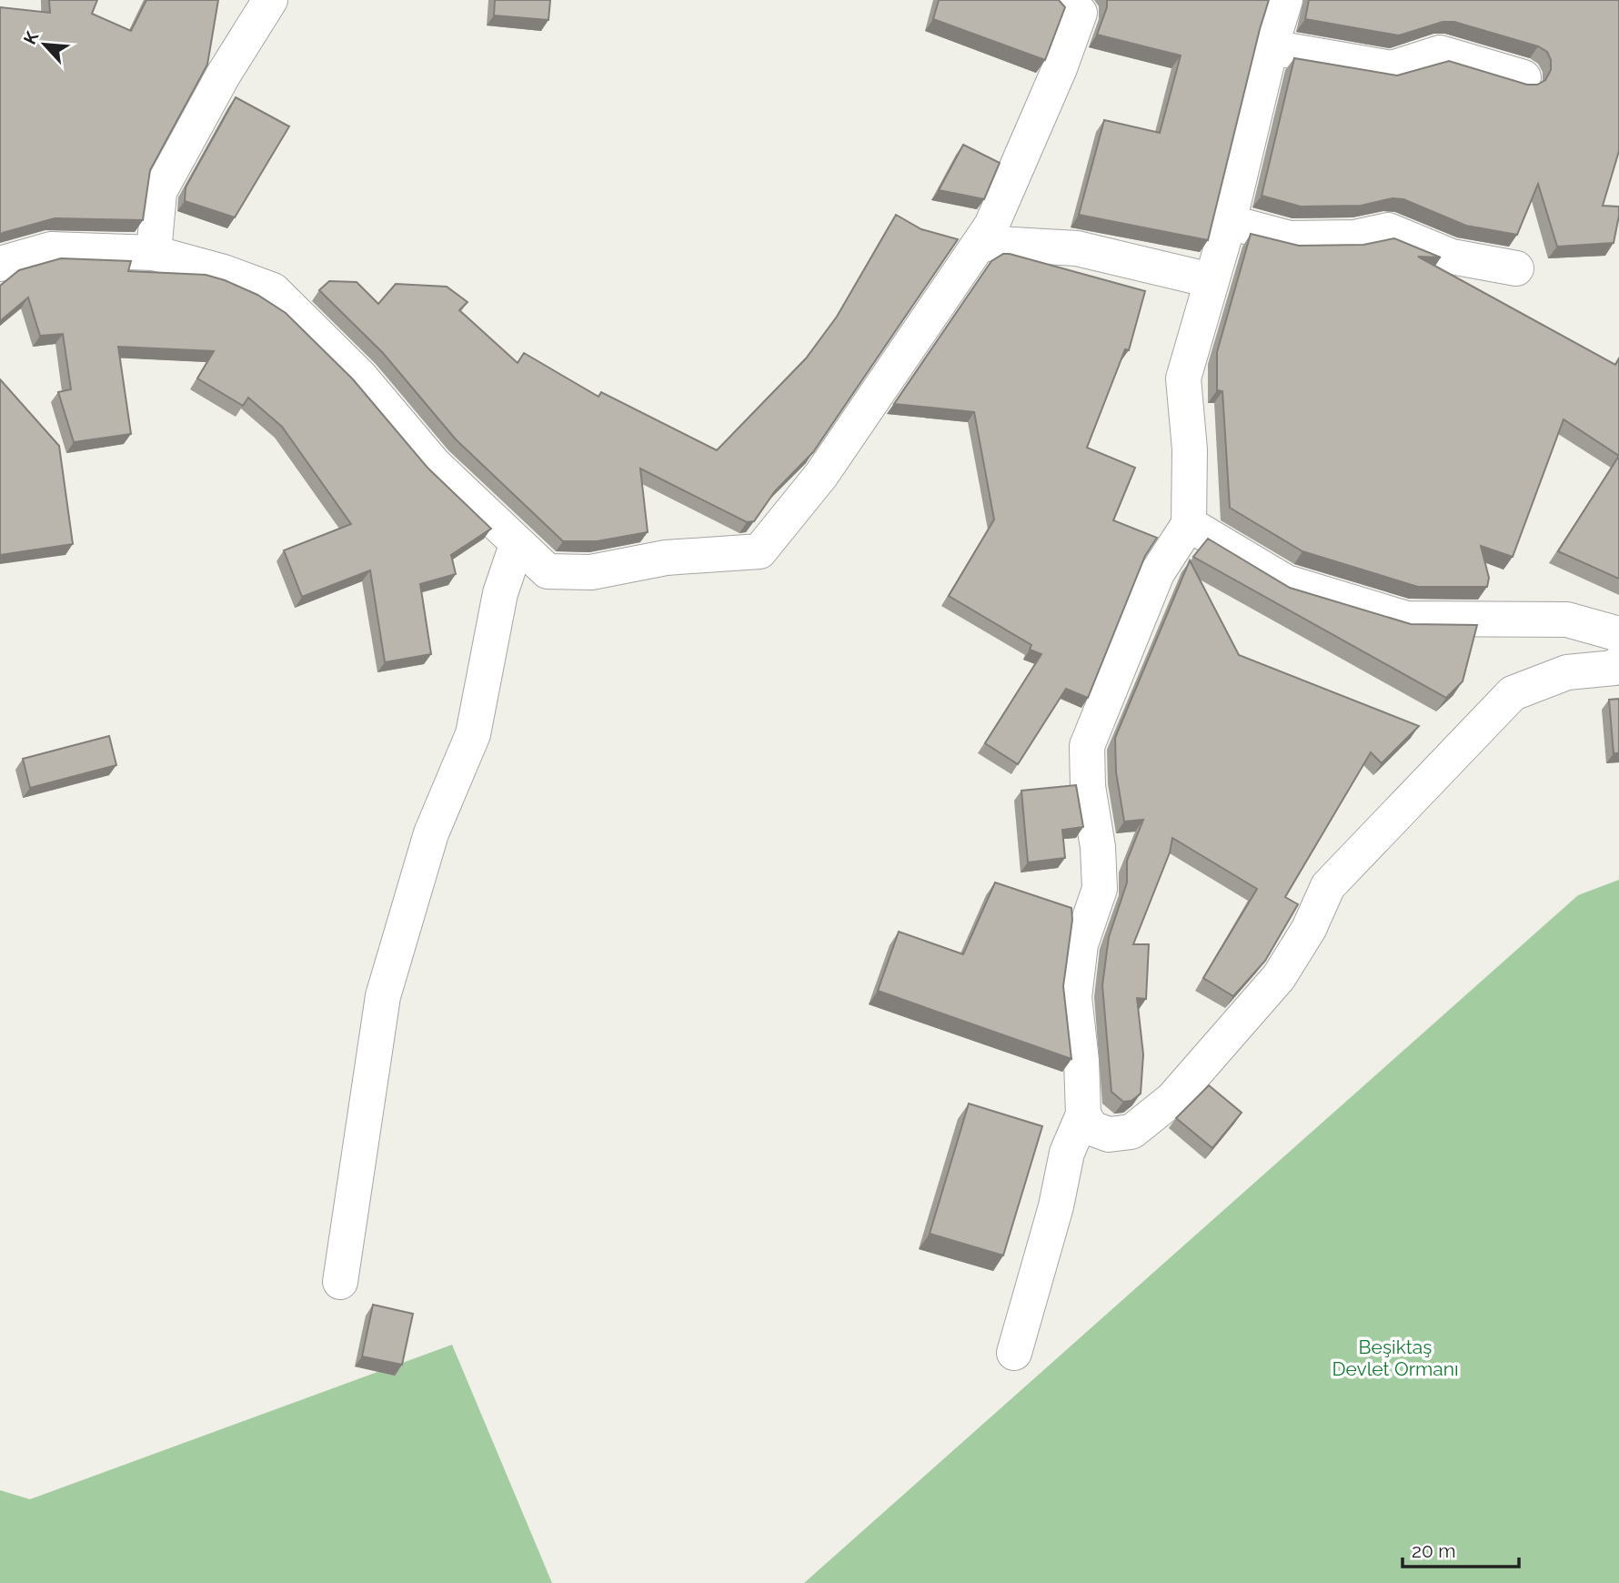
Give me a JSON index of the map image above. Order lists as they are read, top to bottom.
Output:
{
  "parks": ["Beşiktaş Devlet Ormanı"],
  "scale_bar": "20 m",
  "north": "top left"
}
